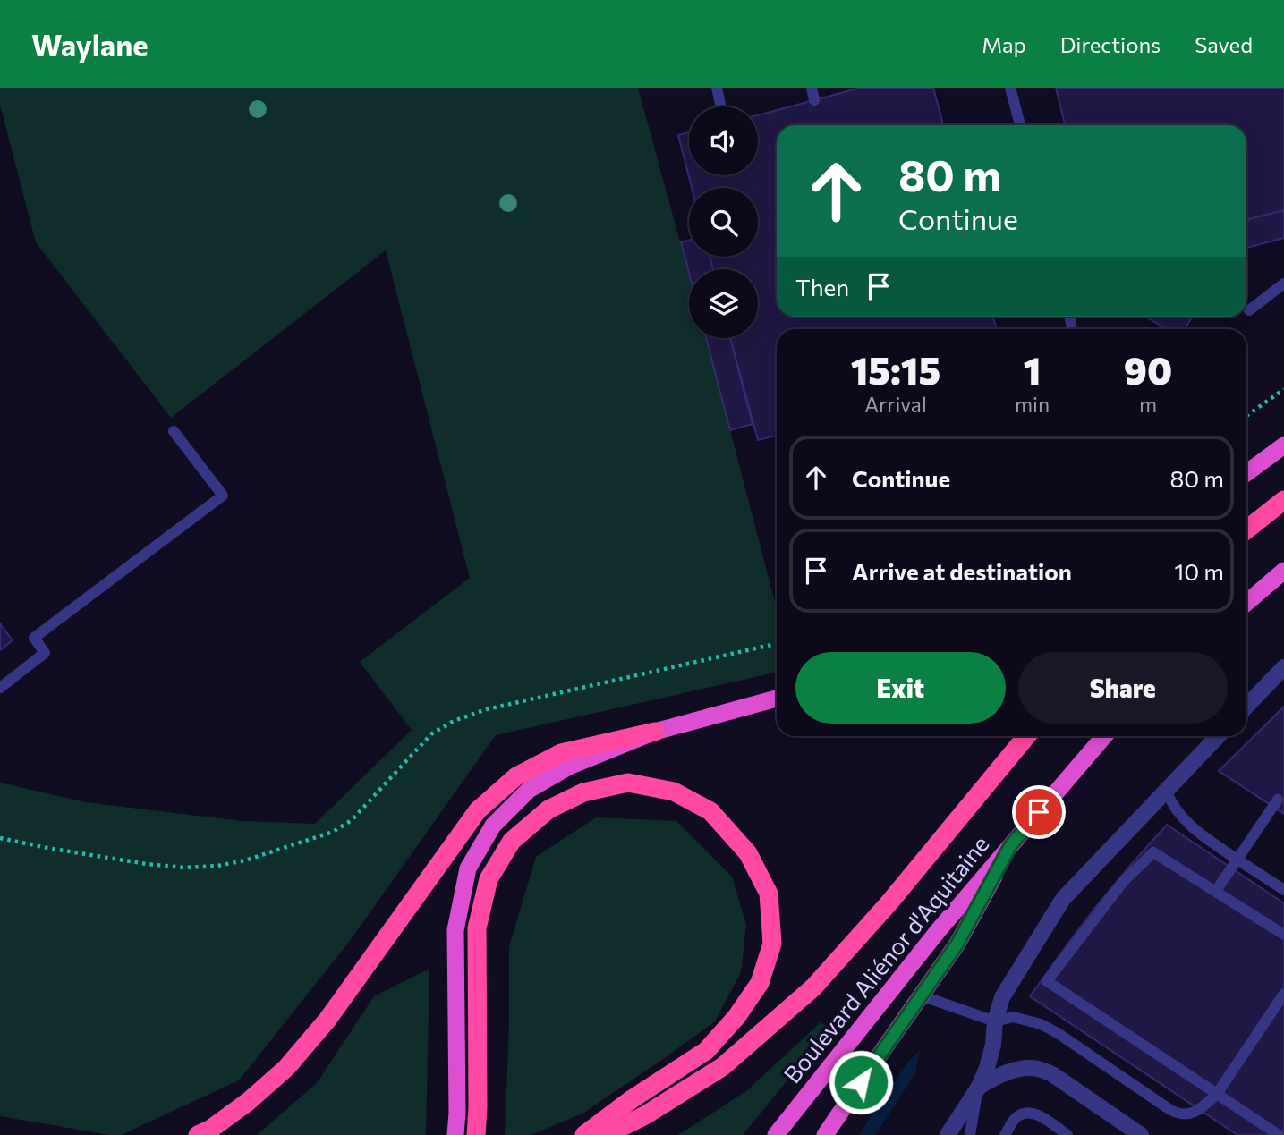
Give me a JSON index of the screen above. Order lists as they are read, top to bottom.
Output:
{
  "streets": {
    "highway": ["Boulevard Aliénor d'Aquitaine"]
  },
  "page": {
    "header": "Waylane",
    "nav": ["Map", "Directions", "Saved"],
    "turn": ["80 m", "Continue"],
    "then": "Then",
    "eta": [
      "15:15",
      "Arrival",
      "1",
      "min",
      "90",
      "m"
    ],
    "list": [
      {
        "name": "Continue",
        "value": "80 m"
      },
      {
        "name": "Arrive at destination",
        "value": "10 m"
      }
    ],
    "buttons": ["Exit", "Share"]
  }
}
